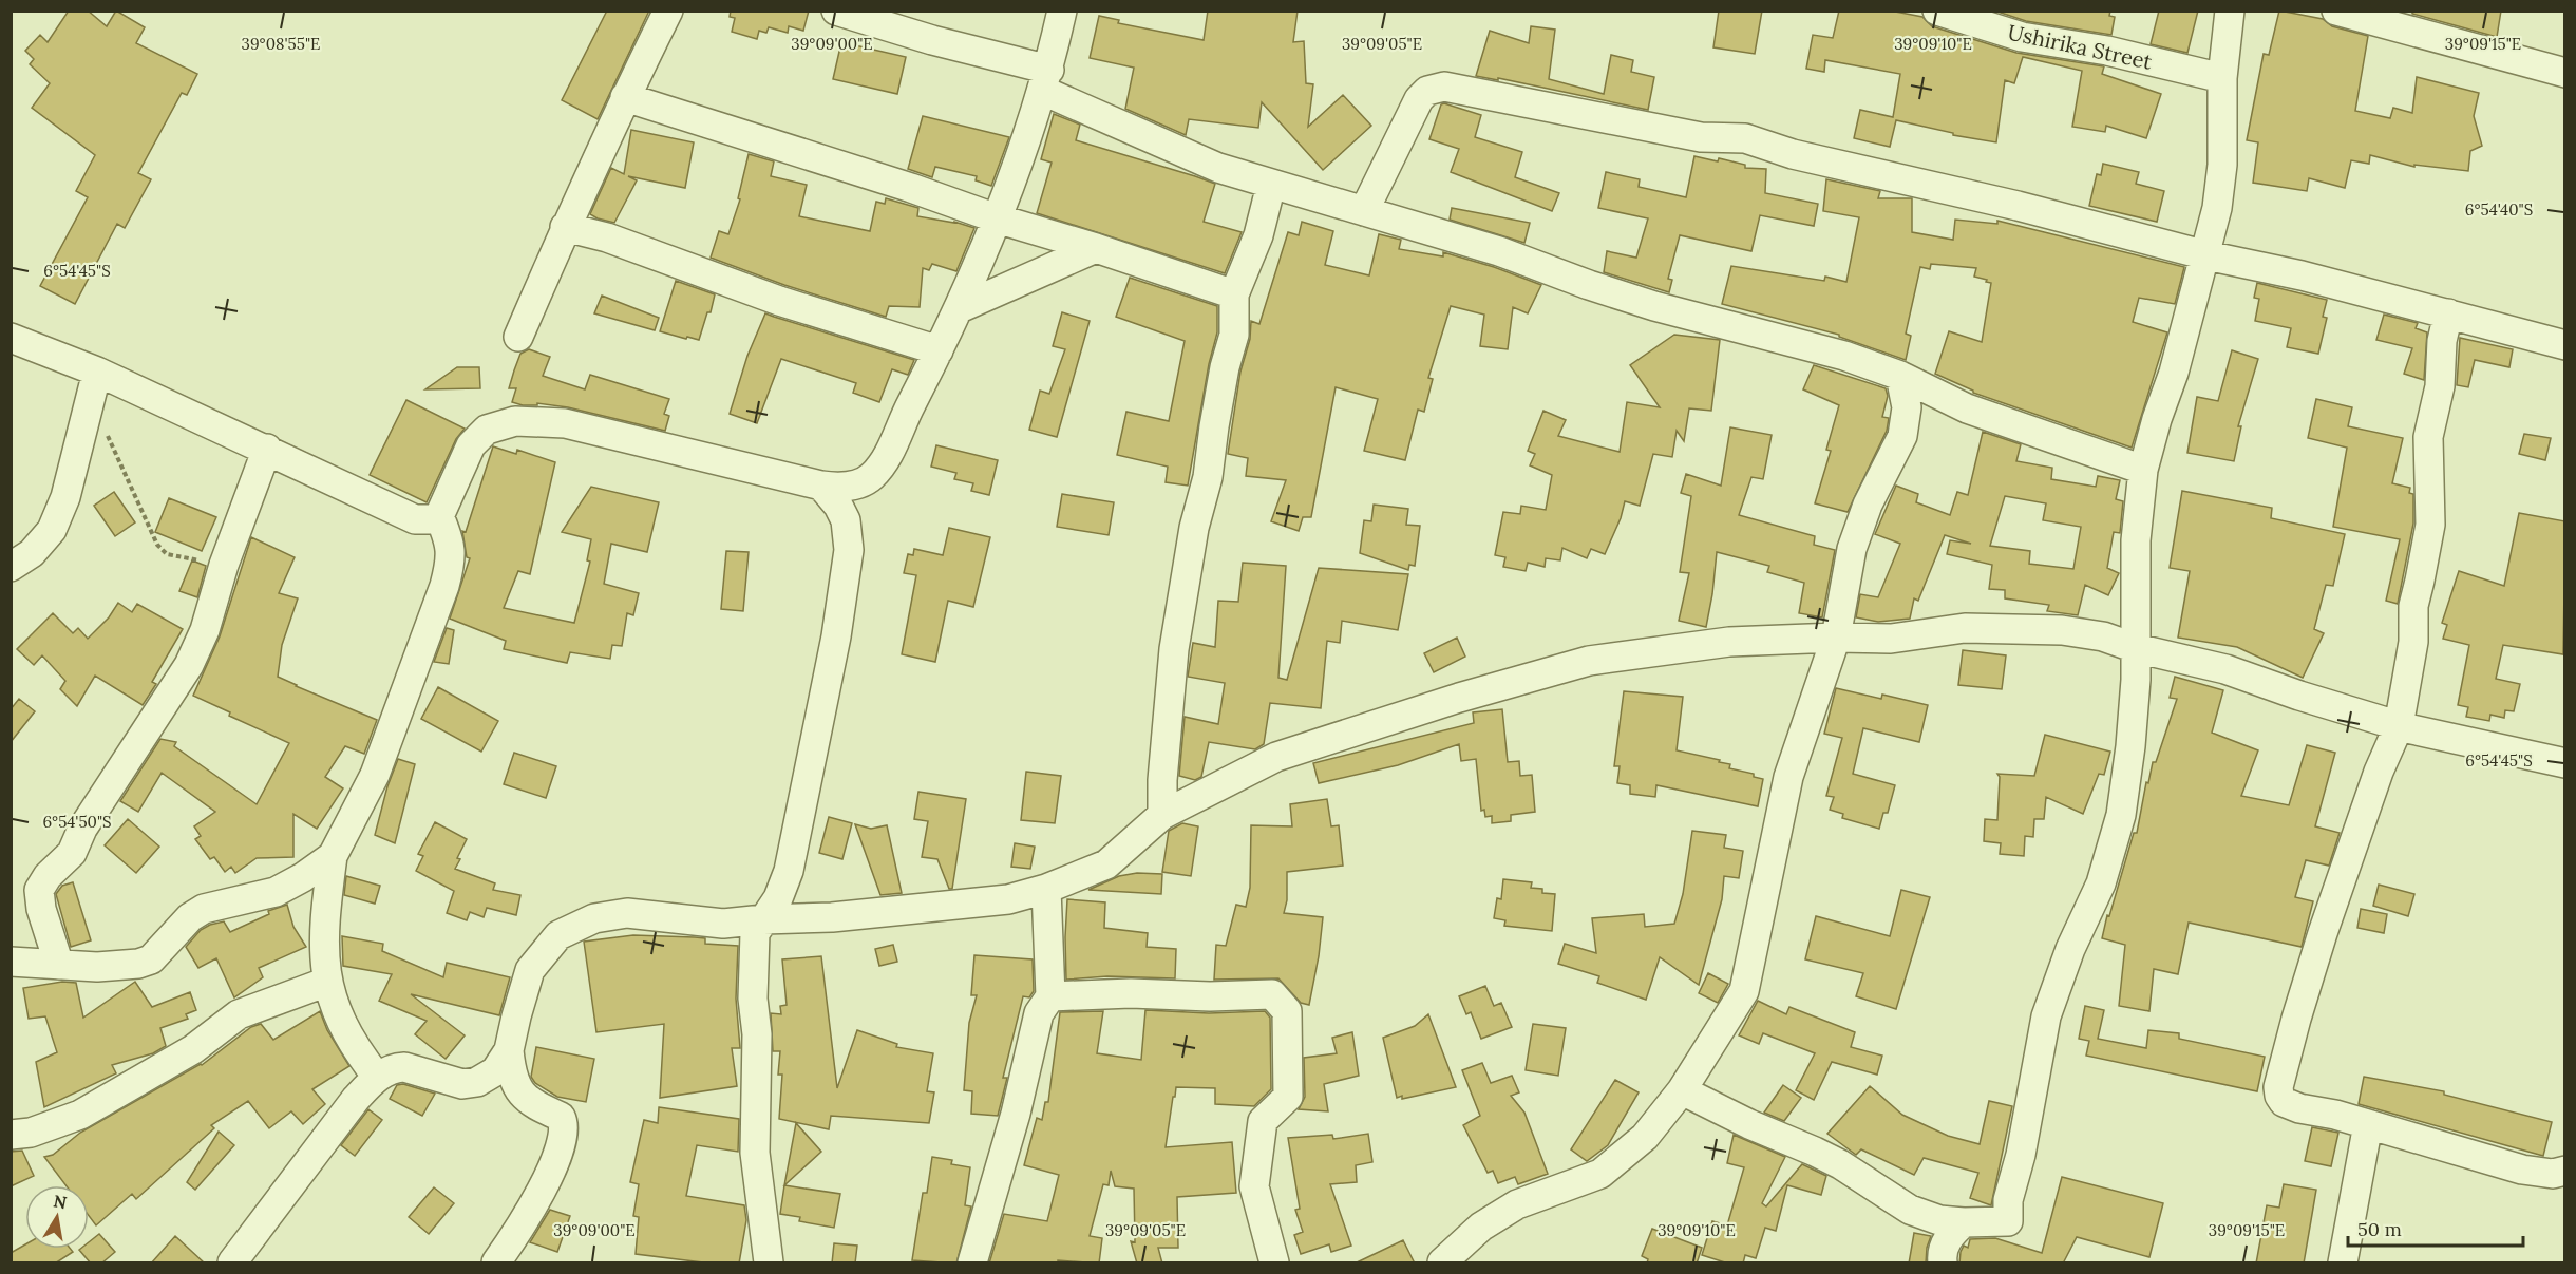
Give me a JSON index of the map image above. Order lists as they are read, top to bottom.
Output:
{
  "streets": {
    "street": ["Ushirika Street"]
  },
  "scale_bar": "50 m",
  "north": "top",
  "coordinates": [
    "39°08'55\"E",
    "39°09'00\"E",
    "39°09'05\"E",
    "39°09'10\"E",
    "39°09'15\"E",
    "6°54'40\"S",
    "6°54'45\"S",
    "6°54'50\"S"
  ]
}
